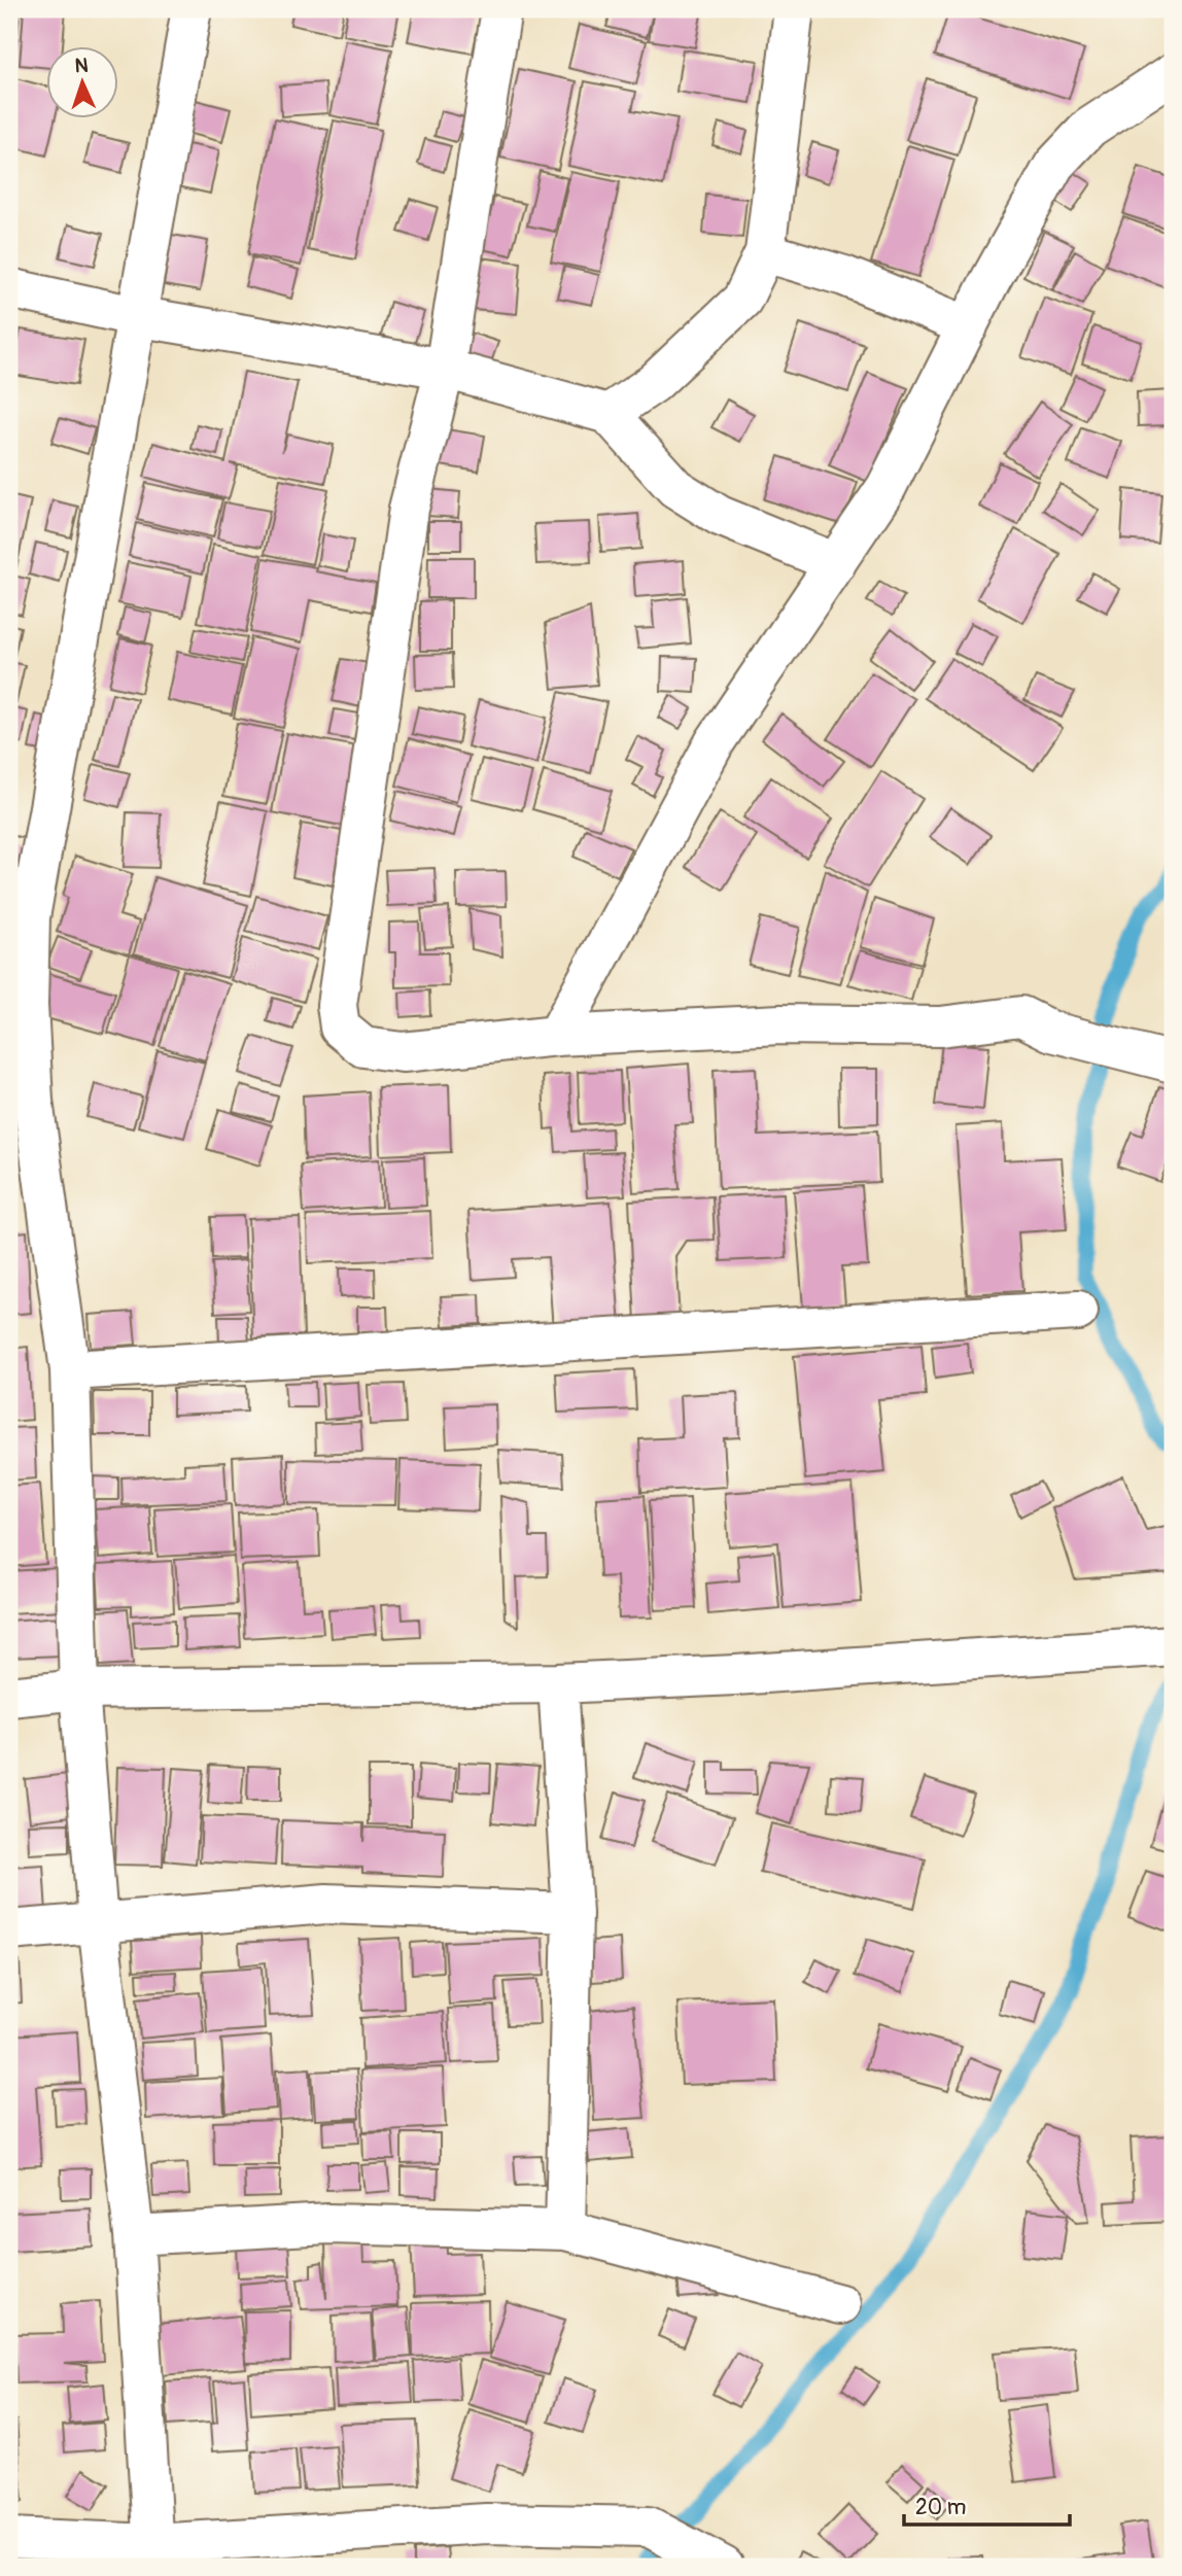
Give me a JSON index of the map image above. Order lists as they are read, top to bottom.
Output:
{
  "scale_bar": "20 m",
  "north": "top"
}
